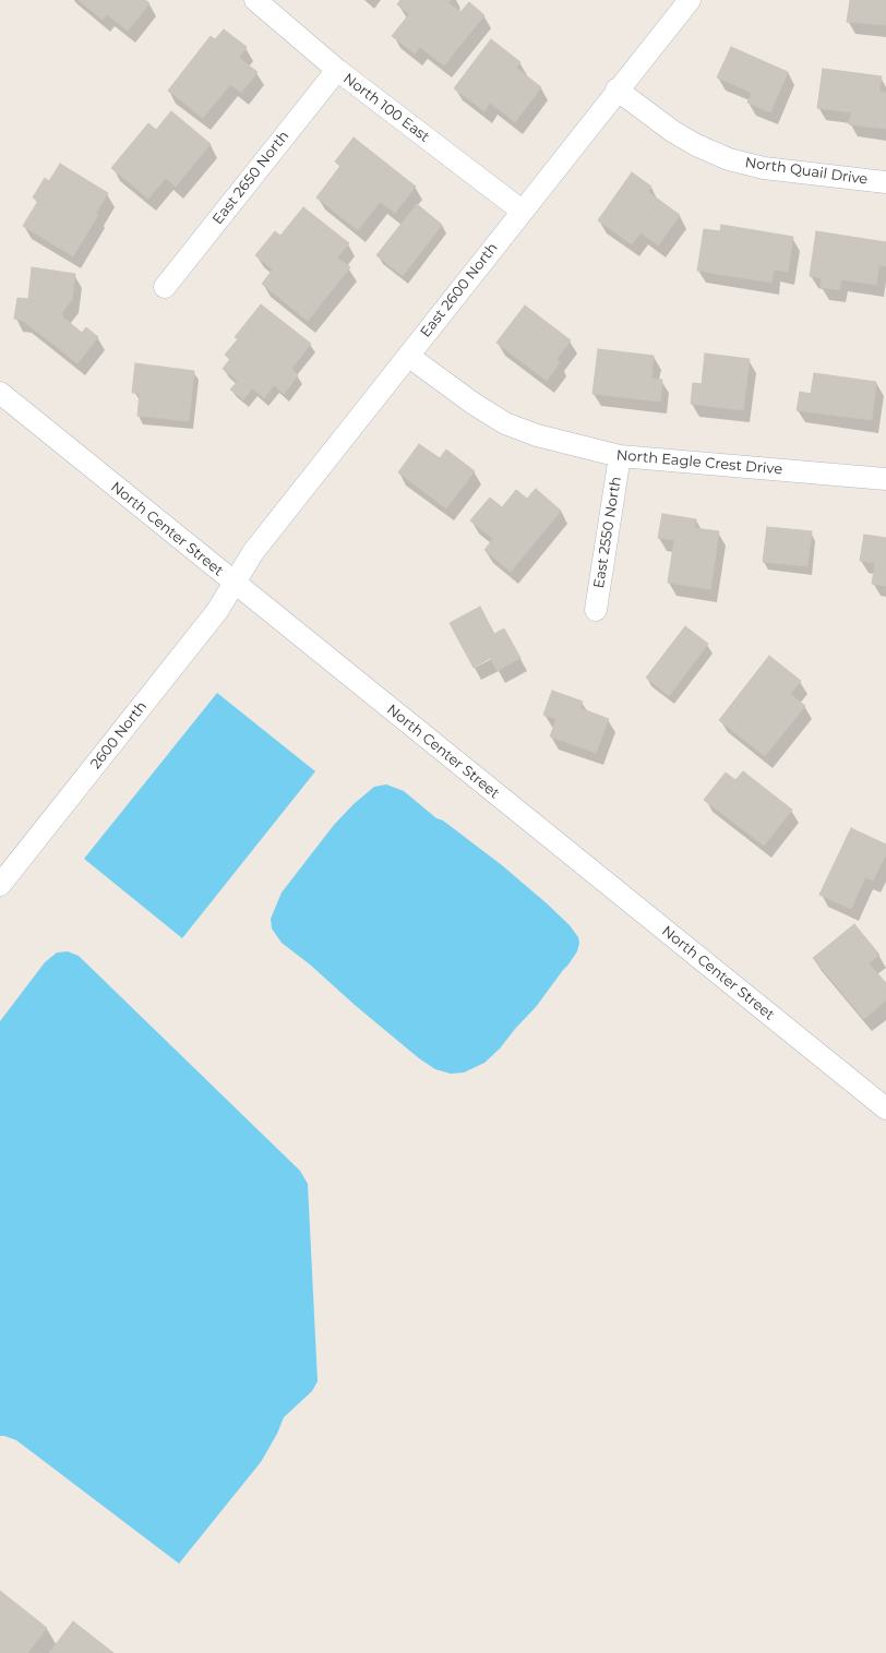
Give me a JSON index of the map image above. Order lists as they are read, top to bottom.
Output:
{
  "streets": {
    "street": [
      "North 100 East",
      "North Quail Drive",
      "East 2650 North",
      "East 2600 North",
      "North Eagle Crest Drive",
      "North Center Street",
      "East 2550 North",
      "2600 North"
    ]
  },
  "crossings": [
    ["North 100 East", "East 2650 North"],
    ["North 100 East", "East 2600 North"],
    ["North Quail Drive", "East 2600 North"],
    ["East 2600 North", "North Eagle Crest Drive"],
    ["East 2600 North", "North Center Street"],
    ["East 2600 North", "2600 North"],
    ["North Eagle Crest Drive", "East 2550 North"],
    ["North Center Street", "2600 North"]
  ]
}
